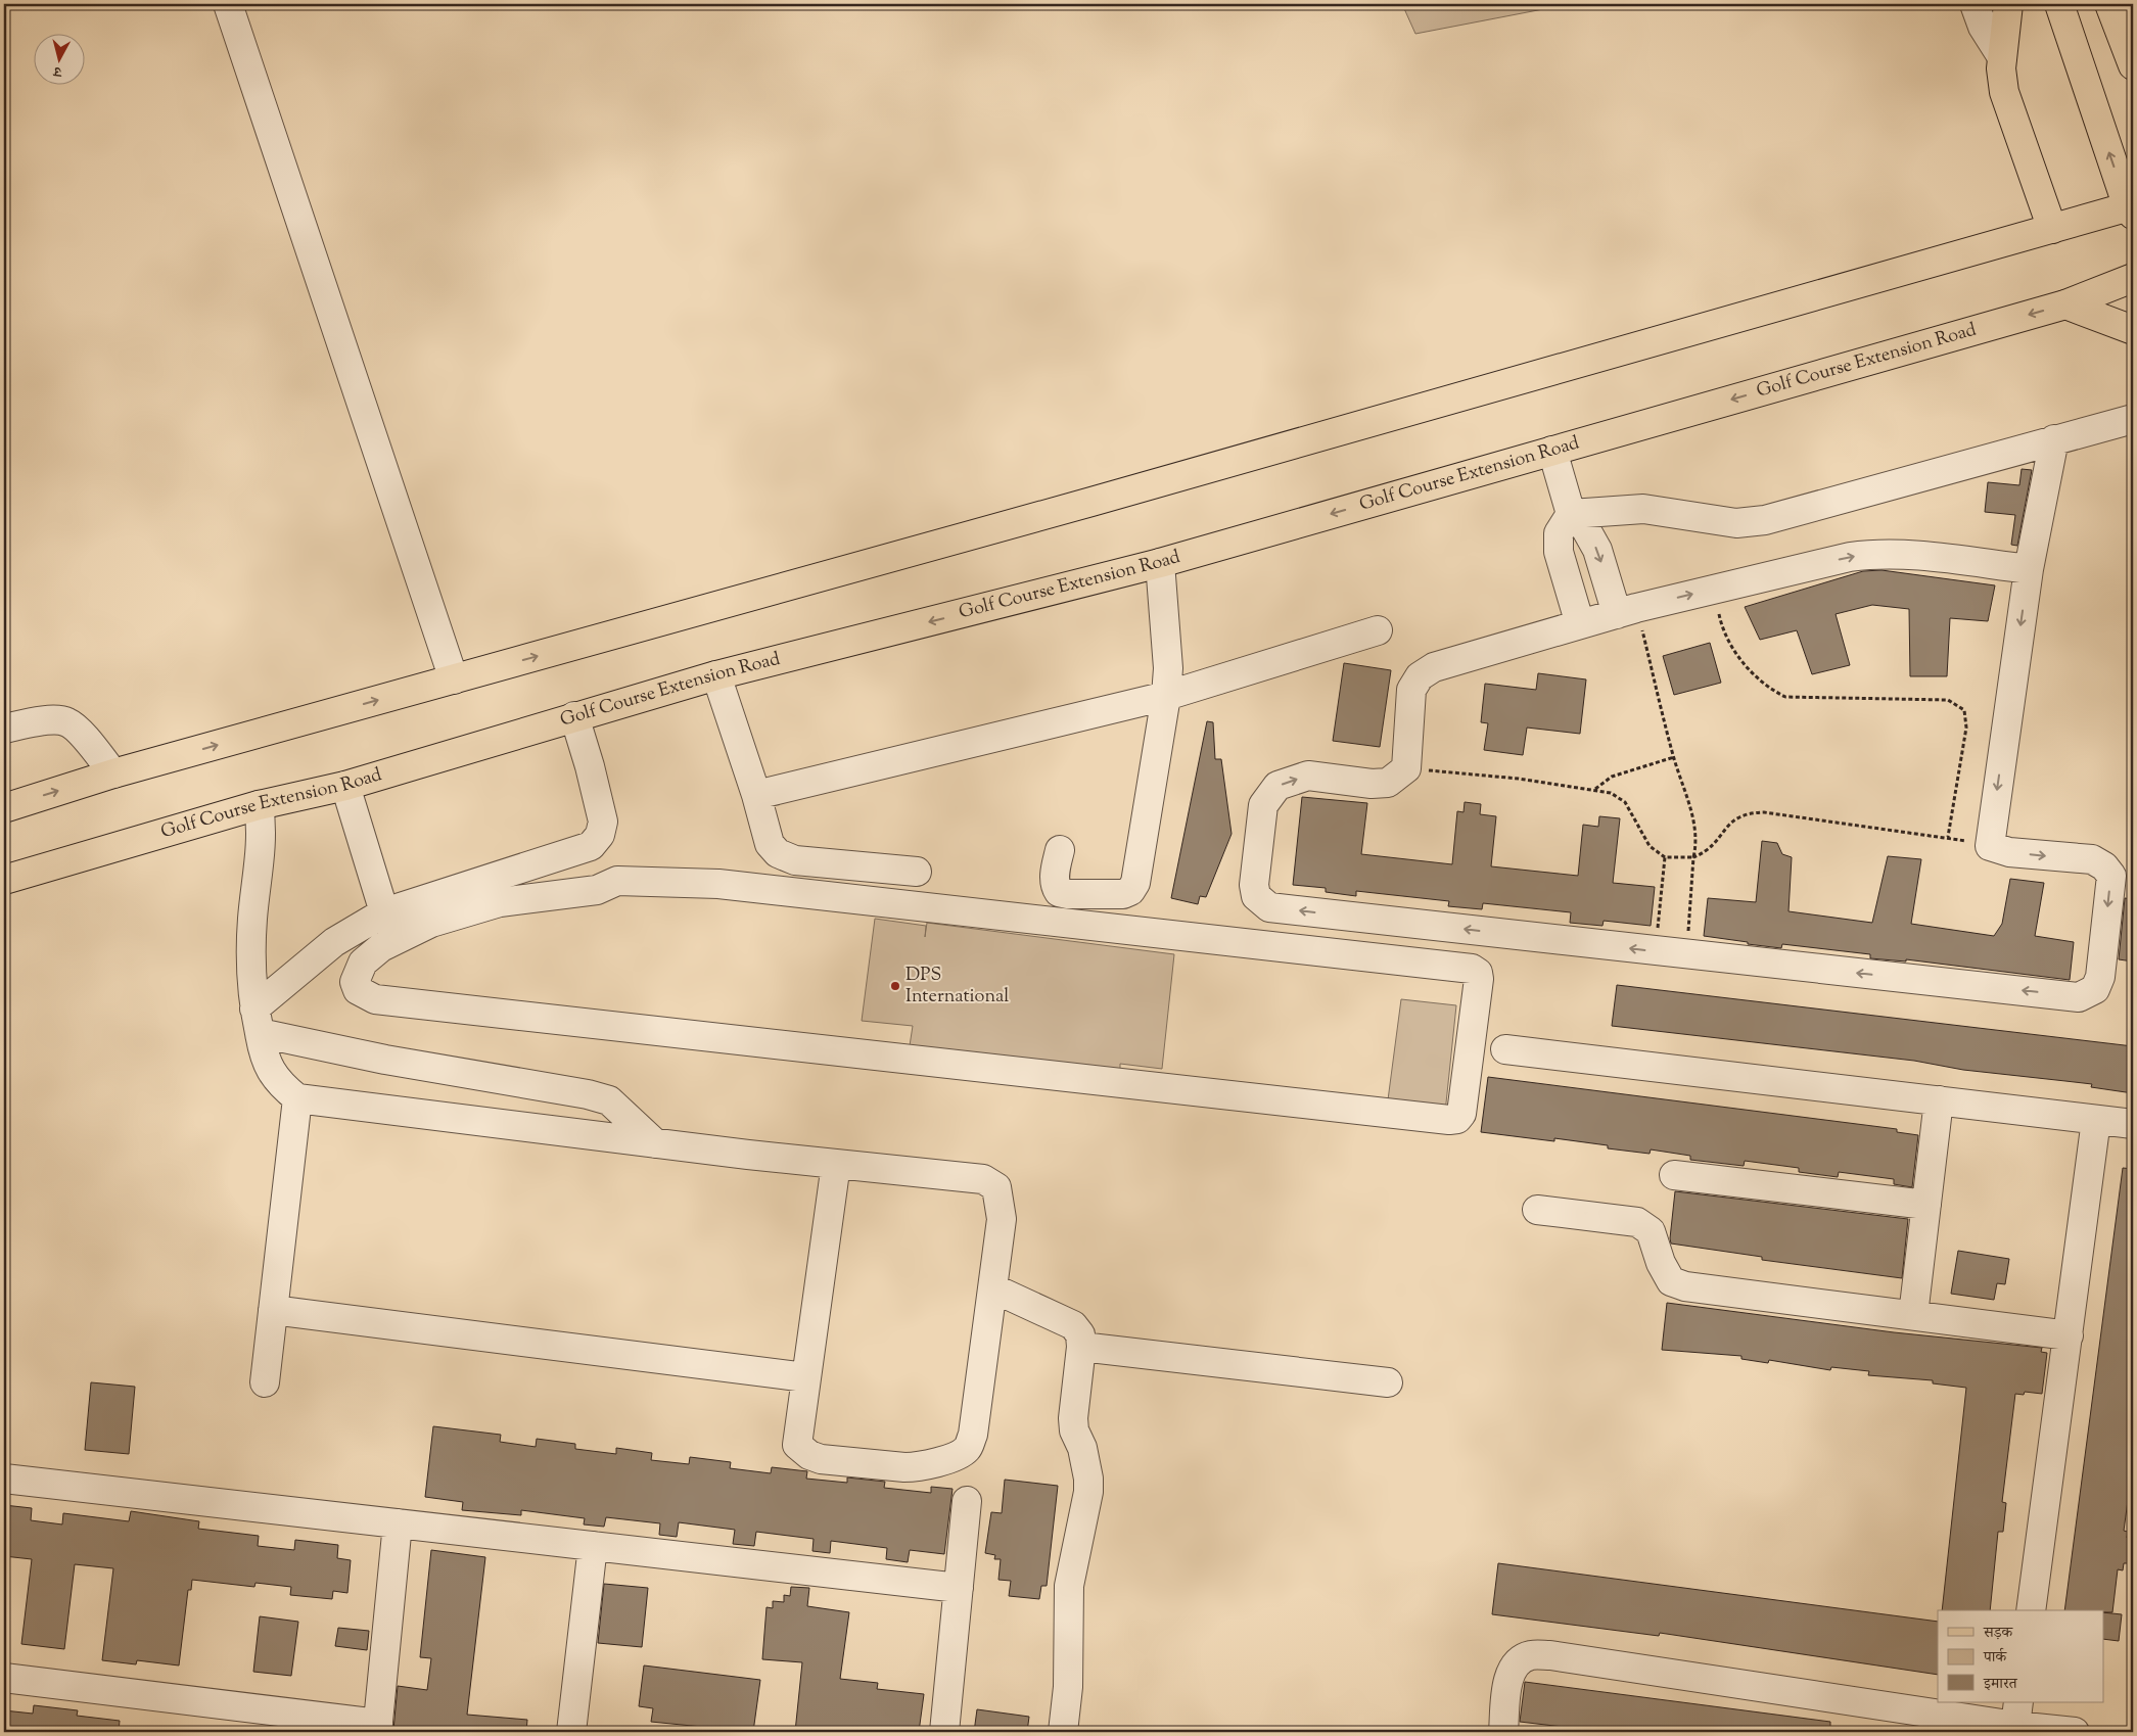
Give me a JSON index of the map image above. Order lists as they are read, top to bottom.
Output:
{
  "streets": {
    "main road": ["Golf Course Extension Road"]
  },
  "places": ["DPS International"],
  "legend": ["सड़क", "पार्क", "इमारत"],
  "north": "bottom"
}
